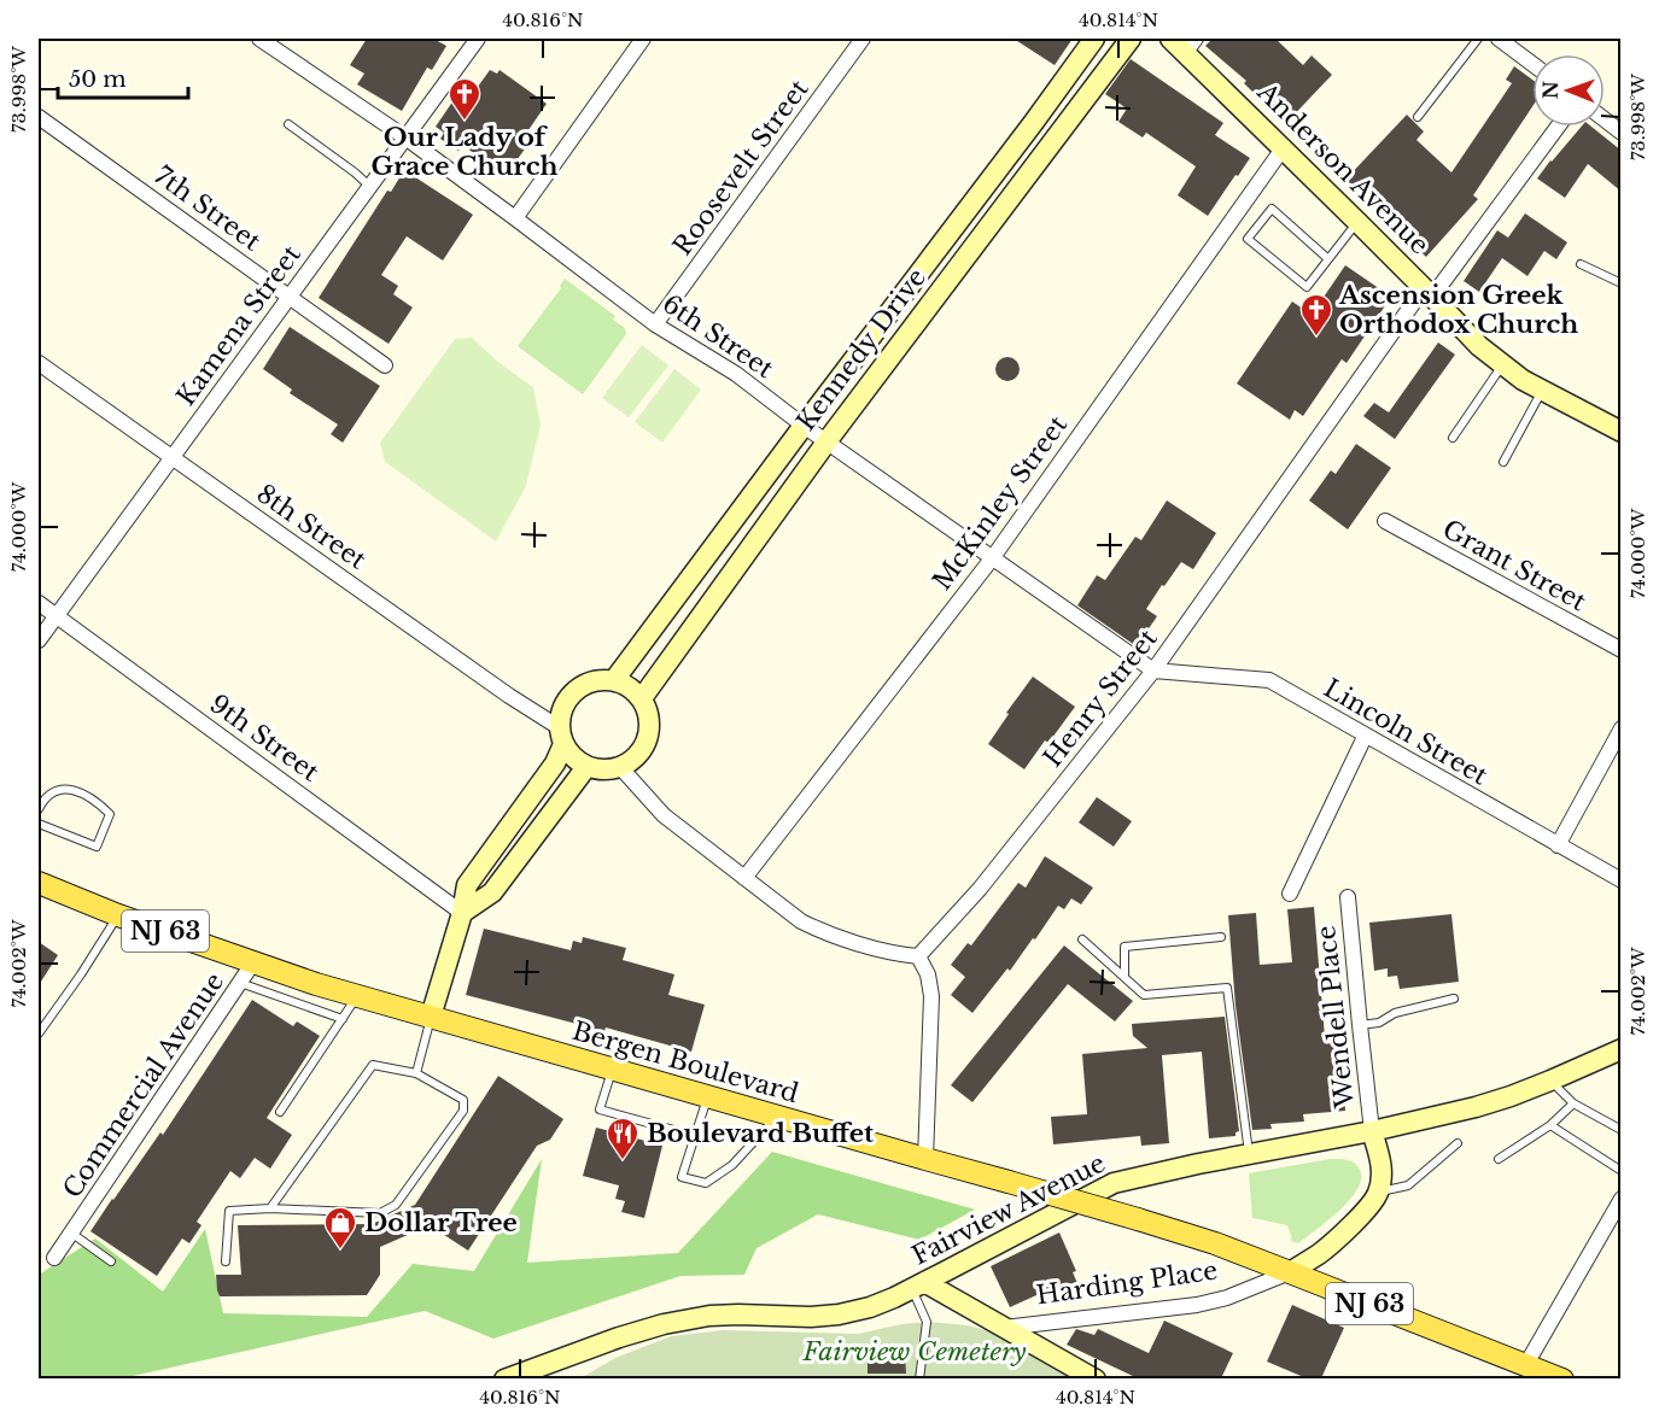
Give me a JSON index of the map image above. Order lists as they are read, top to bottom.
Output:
{
  "streets": {
    "main road": ["NJ 63", "Bergen Boulevard"],
    "street": [
      "Roosevelt Street",
      "Anderson Avenue",
      "7th Street",
      "Kamena Street",
      "6th Street",
      "Kennedy Drive",
      "McKinley Street",
      "8th Street",
      "Grant Street",
      "Henry Street",
      "Lincoln Street",
      "9th Street",
      "Wendell Place",
      "Commercial Avenue",
      "Fairview Avenue",
      "Harding Place"
    ]
  },
  "crossings": [
    ["Roosevelt Street", "6th Street"],
    ["Anderson Avenue", "McKinley Street"],
    ["Anderson Avenue", "Henry Street"],
    ["7th Street", "Kamena Street"],
    ["Kamena Street", "6th Street"],
    ["Kamena Street", "8th Street"],
    ["Kamena Street", "9th Street"],
    ["6th Street", "Kennedy Drive"],
    ["6th Street", "McKinley Street"],
    ["6th Street", "Henry Street"],
    ["6th Street", "Lincoln Street"],
    ["Kennedy Drive", "8th Street"],
    ["Henry Street", "Lincoln Street"],
    ["Wendell Place", "Fairview Avenue"],
    ["Bergen Boulevard", "Commercial Avenue"],
    ["Bergen Boulevard", "Harding Place"]
  ],
  "parks": ["Fairview Cemetery"],
  "places": {
    "church": ["Our Lady of Grace Church", "Ascension Greek Orthodox Church"],
    "restaurant": ["Boulevard Buffet"],
    "shop": ["Dollar Tree"]
  },
  "scale_bar": "50 m",
  "north": "left",
  "coordinates": [
    "40.816°N",
    "40.814°N",
    "73.998°W",
    "74.000°W",
    "74.002°W"
  ]
}
